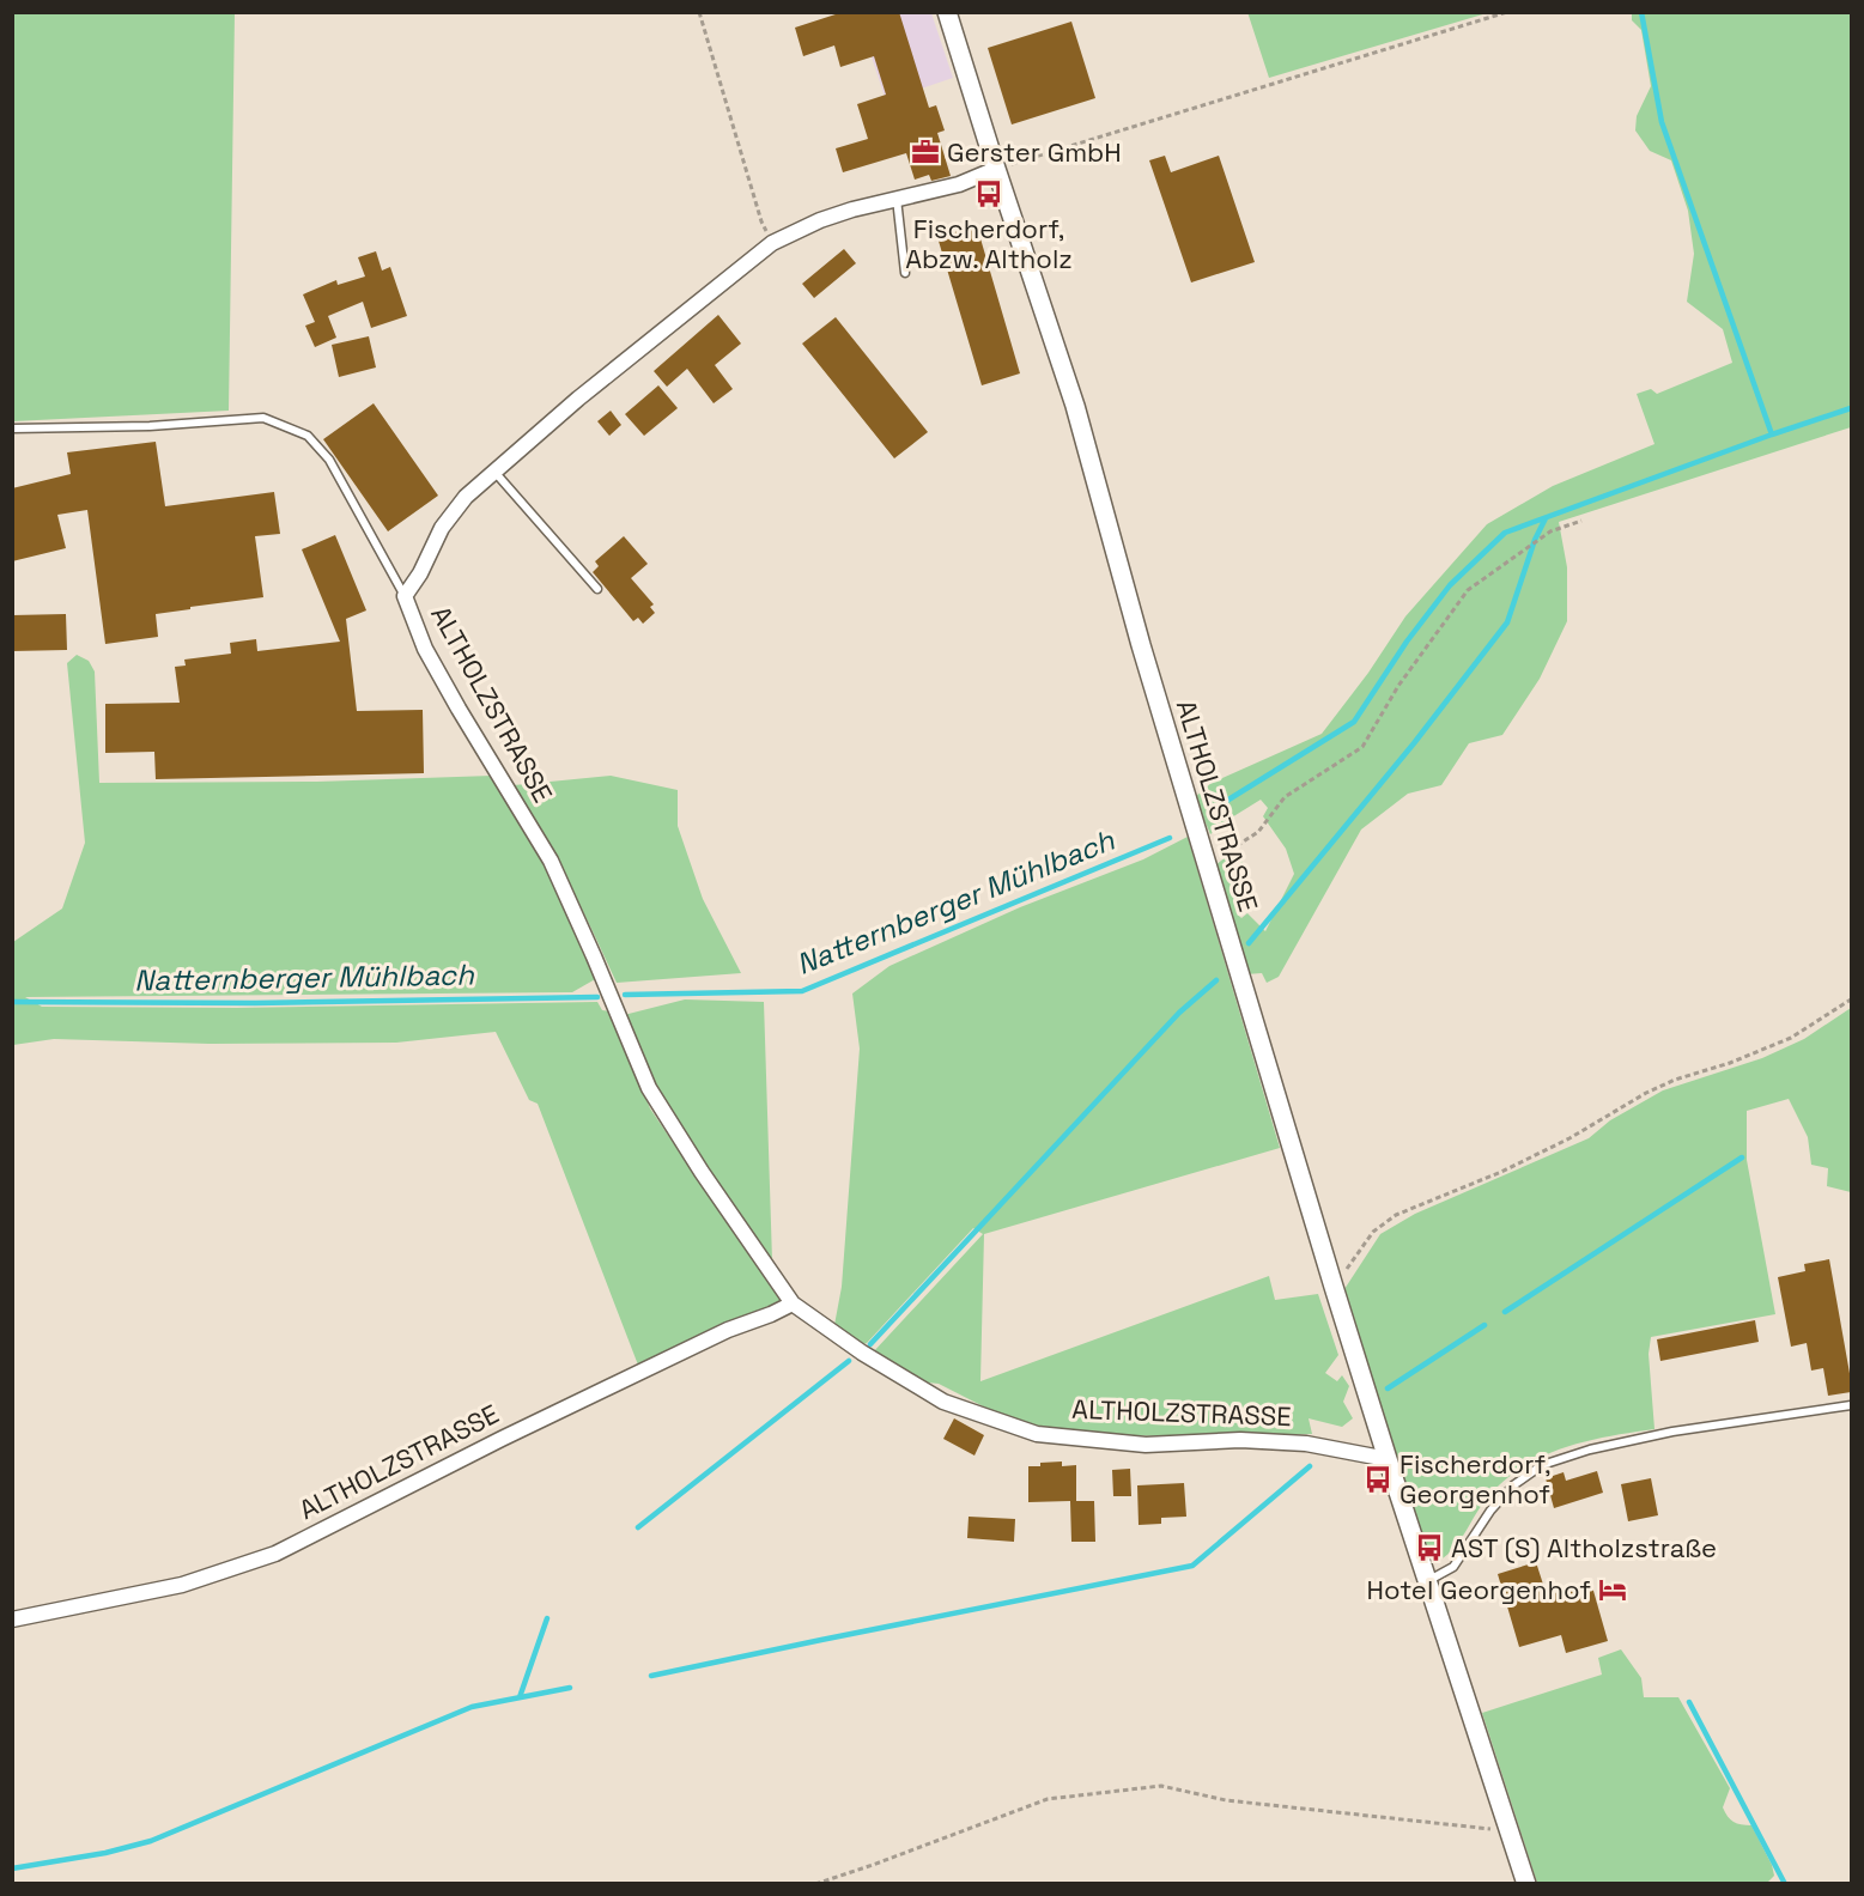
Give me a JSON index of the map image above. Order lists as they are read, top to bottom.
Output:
{
  "streets": {
    "street": ["ALTHOLZSTRASSE"]
  },
  "water": ["Natternberger Mühlbach"],
  "places": {
    "office": ["Gerster GmbH"],
    "bus stop": ["Fischerdorf, Abzw. Altholz", "Fischerdorf, Georgenhof", "AST (S) Altholzstraße"],
    "hotel": ["Hotel Georgenhof"]
  }
}
